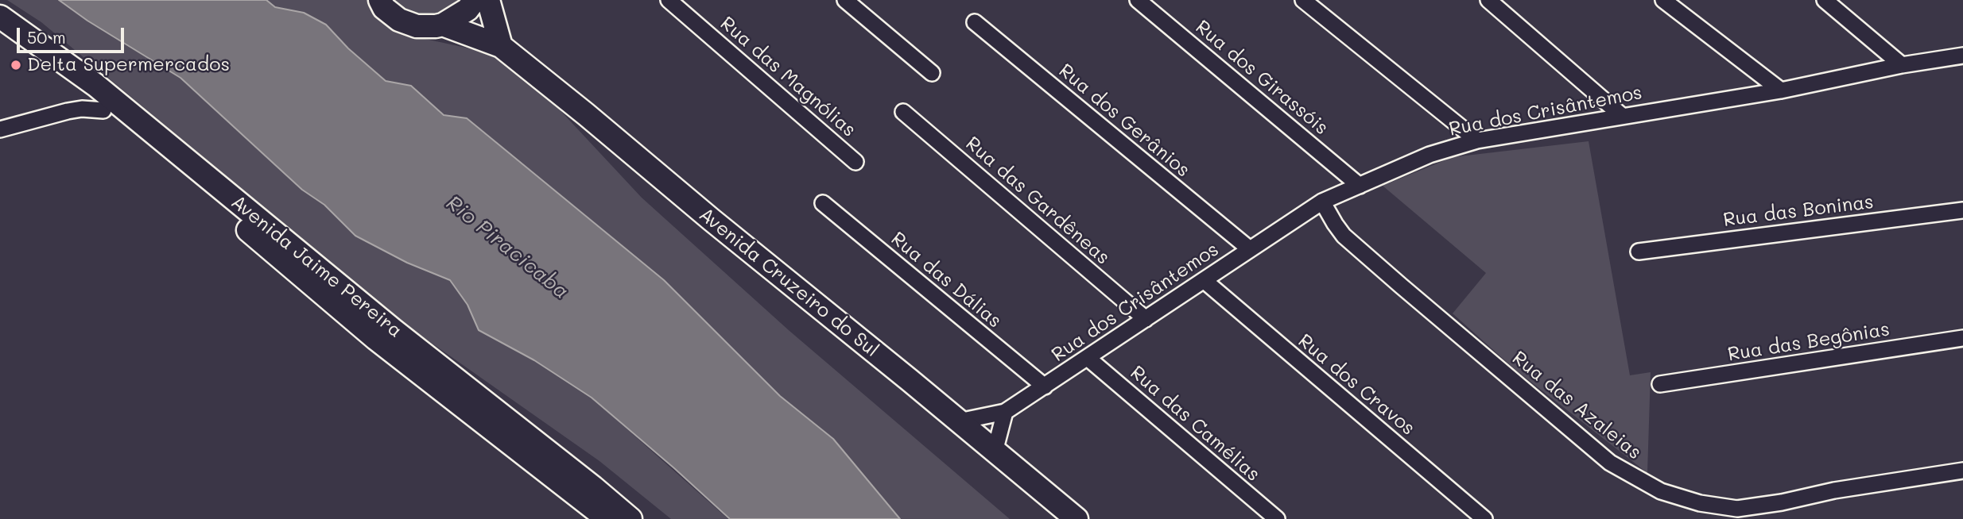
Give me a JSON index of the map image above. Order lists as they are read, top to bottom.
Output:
{
  "streets": {
    "main road": ["Avenida Jaime Pereira", "Avenida Cruzeiro do Sul"],
    "street": [
      "Rua das Magnólias",
      "Rua dos Girassóis",
      "Rua dos Crisântemos",
      "Rua dos Gerânios",
      "Rua das Gardêneas",
      "Rua das Boninas",
      "Rua das Dálias",
      "Rua das Begônias",
      "Rua dos Cravos",
      "Rua das Azaleias",
      "Rua das Camélias"
    ]
  },
  "crossings": [
    ["Rua dos Girassóis", "Rua dos Crisântemos"],
    ["Rua dos Crisântemos", "Rua dos Gerânios"],
    ["Rua dos Crisântemos", "Rua das Gardêneas"],
    ["Rua dos Crisântemos", "Rua das Dálias"],
    ["Rua dos Crisântemos", "Avenida Cruzeiro do Sul"],
    ["Rua dos Crisântemos", "Rua dos Cravos"],
    ["Rua dos Crisântemos", "Rua das Azaleias"],
    ["Rua dos Crisântemos", "Rua das Camélias"]
  ],
  "water": ["Rio Piracicaba"],
  "places": ["Delta Supermercados"],
  "scale_bar": "50 m"
}
